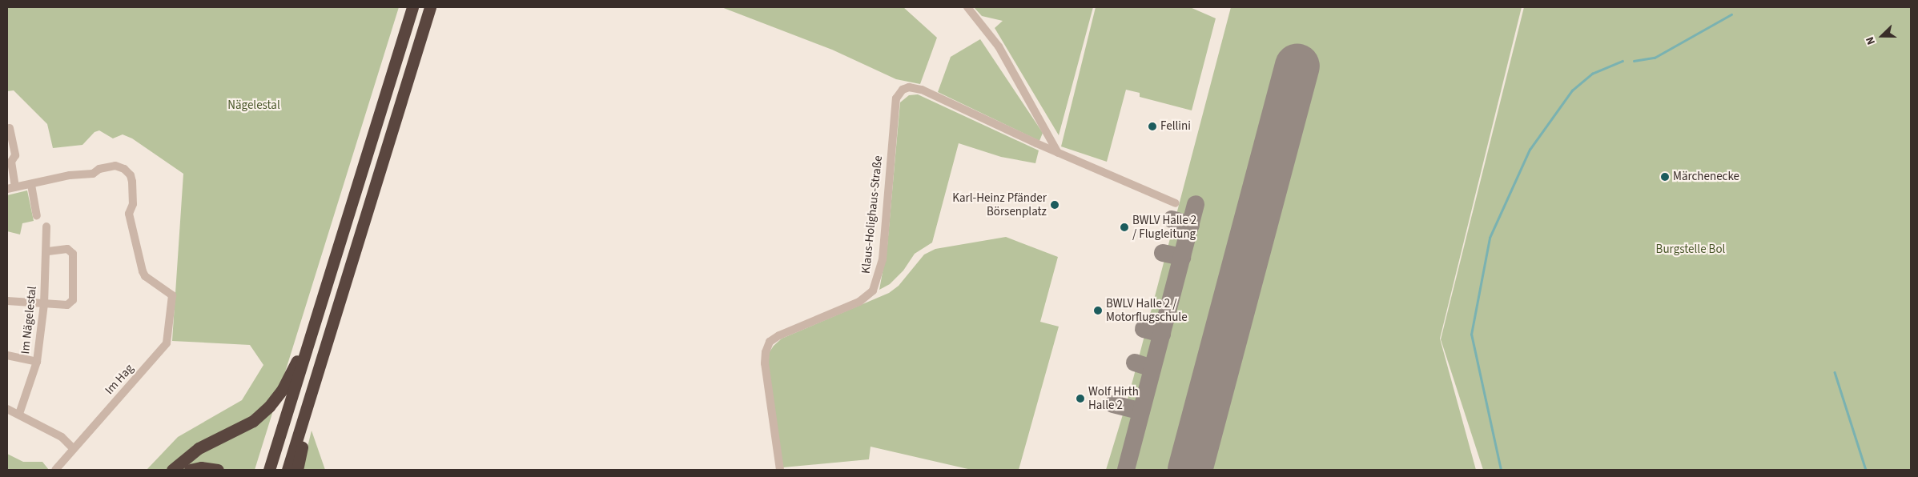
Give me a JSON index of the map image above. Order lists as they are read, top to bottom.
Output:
{
  "streets": {
    "street": ["Klaus-Holighaus-Straße", "Im Nägelestal", "Im Hag"]
  },
  "parks": ["Nägelestal", "Burgstelle Bol"],
  "places": [
    "Fellini",
    "Märchenecke",
    "Karl-Heinz Pfänder Börsenplatz",
    "BWLV Halle 2 / Flugleitung",
    "BWLV Halle 2 / Motorflugschule",
    "Wolf Hirth Halle 2"
  ],
  "north": "left"
}
